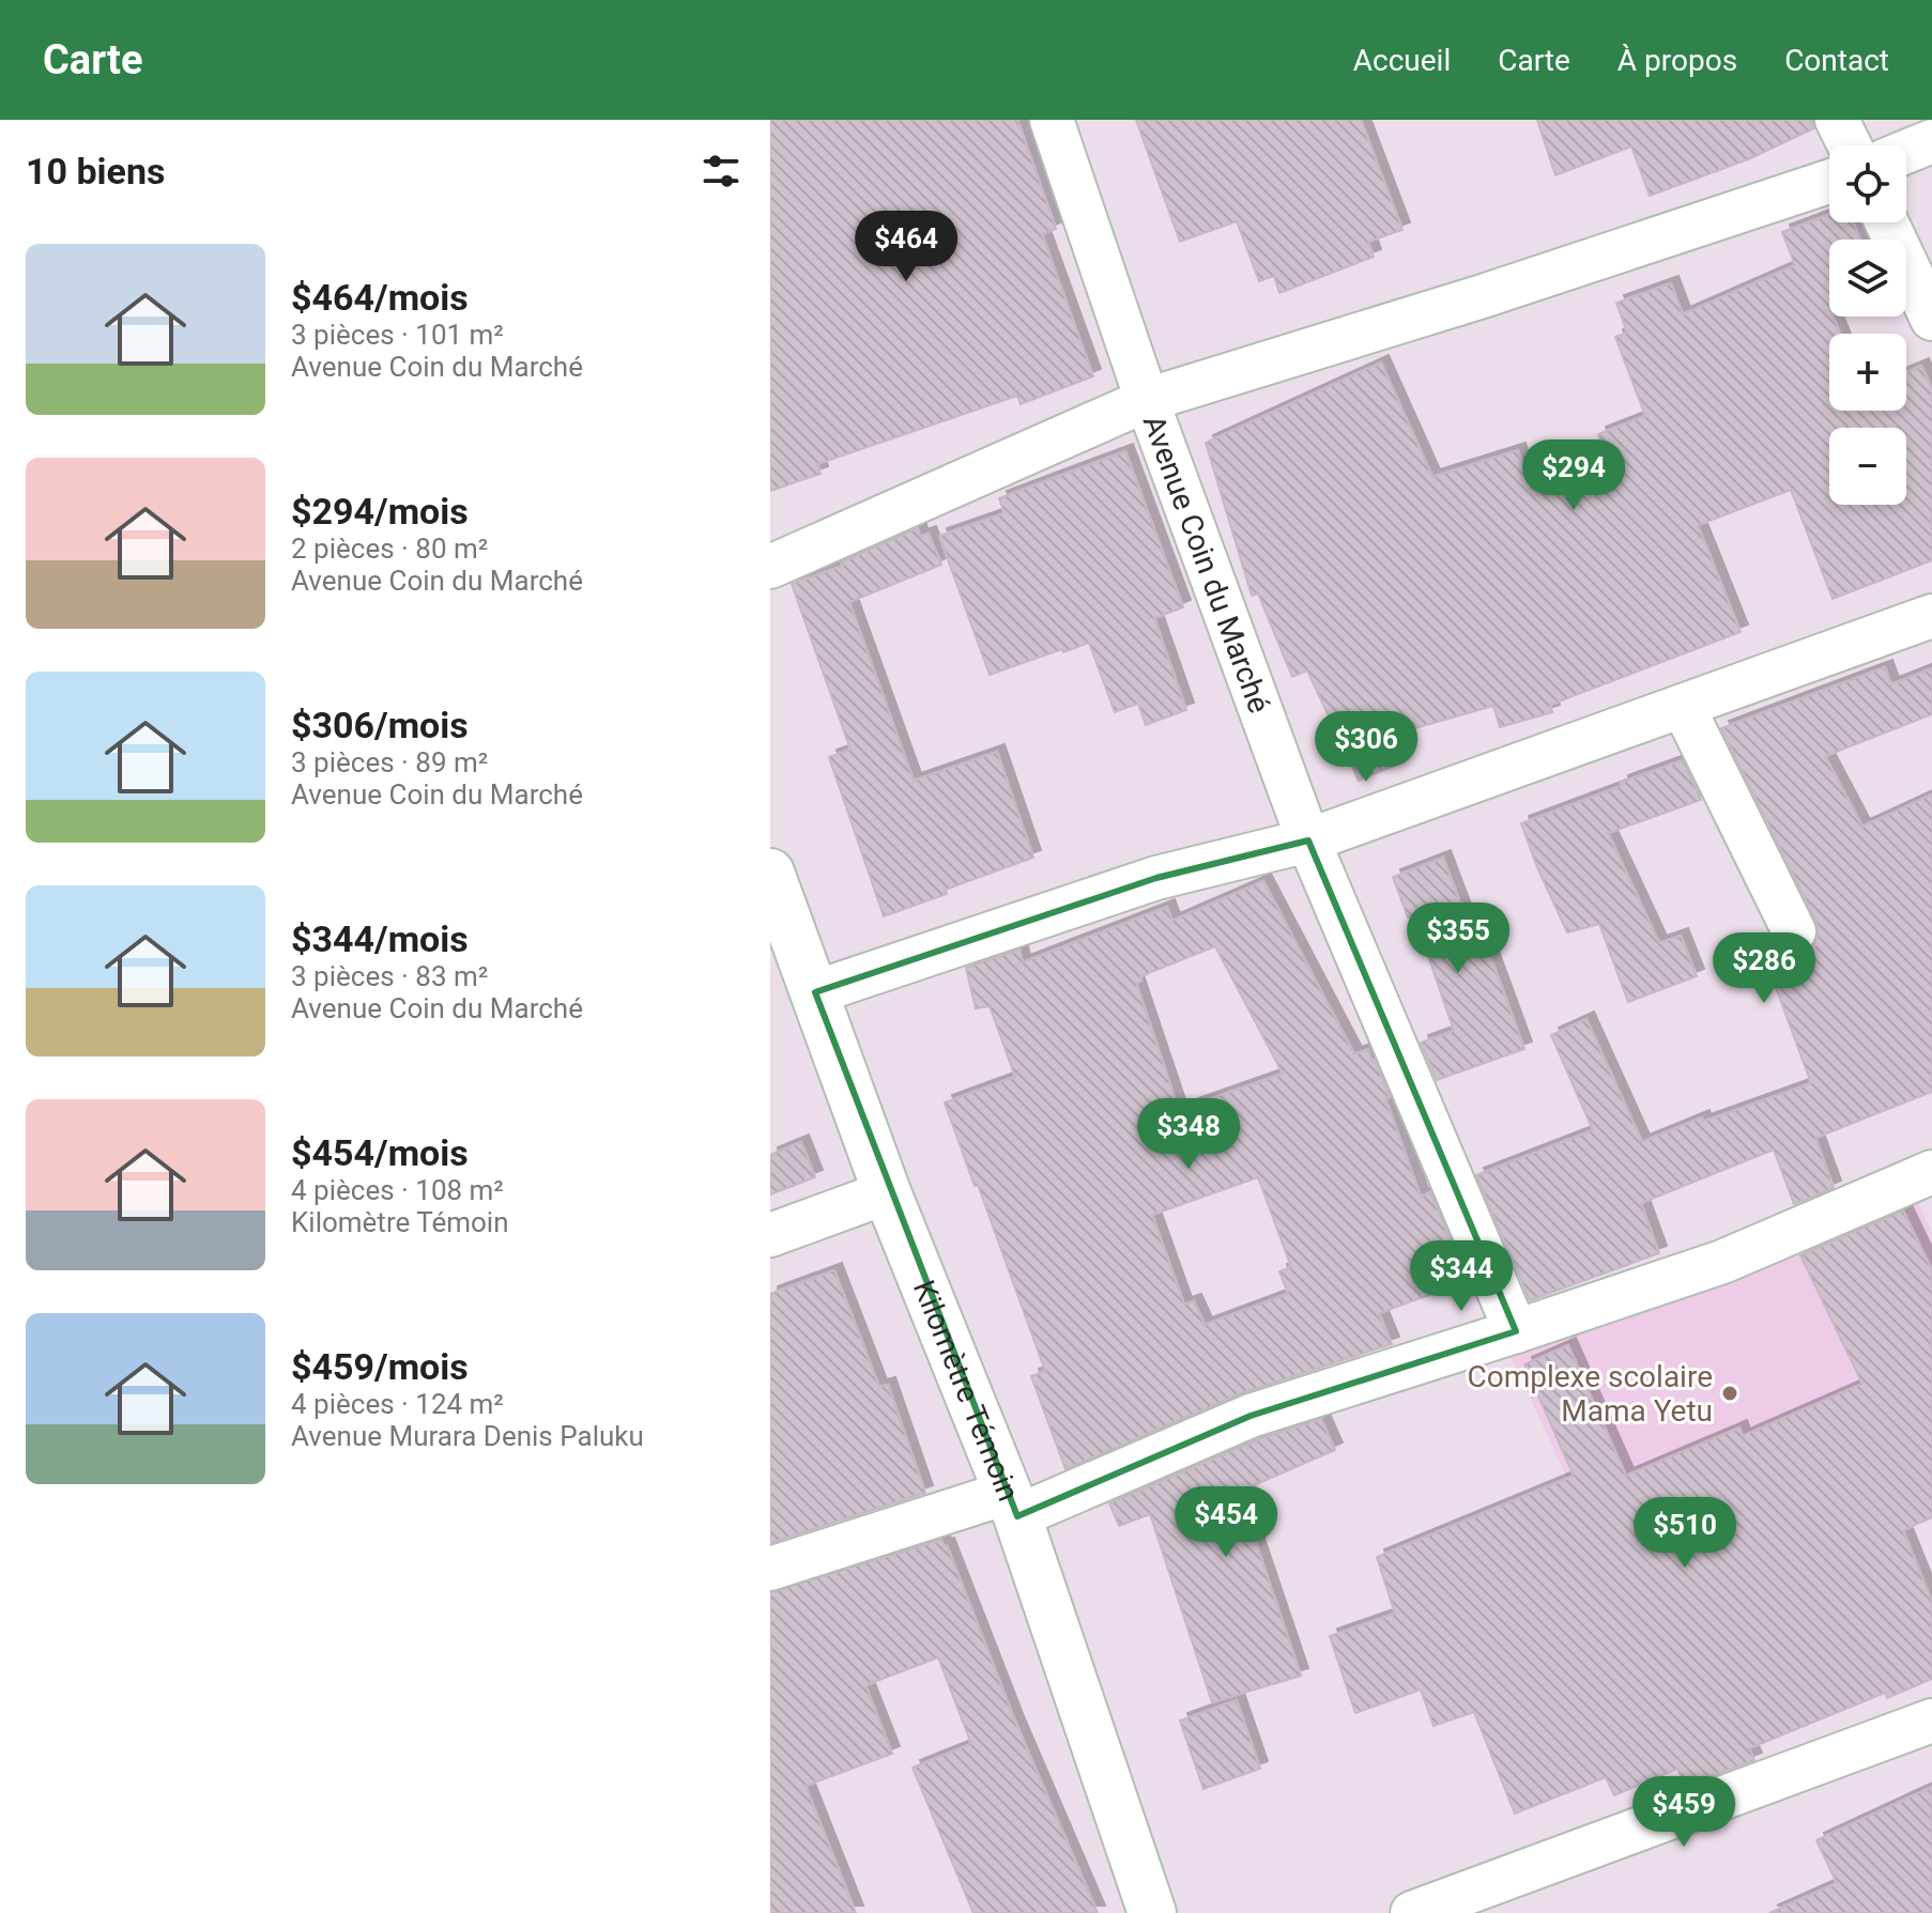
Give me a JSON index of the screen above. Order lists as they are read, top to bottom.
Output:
{
  "streets": {
    "main road": ["Kilomètre Témoin"],
    "street": ["Avenue Coin du Marché"]
  },
  "places": ["Complexe scolaire Mama Yetu"],
  "page": {
    "header": "Carte",
    "nav": [
      "Accueil",
      "Carte",
      "À propos",
      "Contact"
    ],
    "heading": "10 biens",
    "map_buttons": ["+", "−"],
    "price": [
      "$464",
      "$294",
      "$306",
      "$355",
      "$286",
      "$348",
      "$344",
      "$454",
      "$510",
      "$459"
    ],
    "list": [
      {
        "name": "$464/mois",
        "note": "3 pièces · 101 m² · Avenue Coin du Marché"
      },
      {
        "name": "$294/mois",
        "note": "2 pièces · 80 m² · Avenue Coin du Marché"
      },
      {
        "name": "$306/mois",
        "note": "3 pièces · 89 m² · Avenue Coin du Marché"
      },
      {
        "name": "$344/mois",
        "note": "3 pièces · 83 m² · Avenue Coin du Marché"
      },
      {
        "name": "$454/mois",
        "note": "4 pièces · 108 m² · Kilomètre Témoin"
      },
      {
        "name": "$459/mois",
        "note": "4 pièces · 124 m² · Avenue Murara Denis Paluku"
      }
    ]
  }
}
